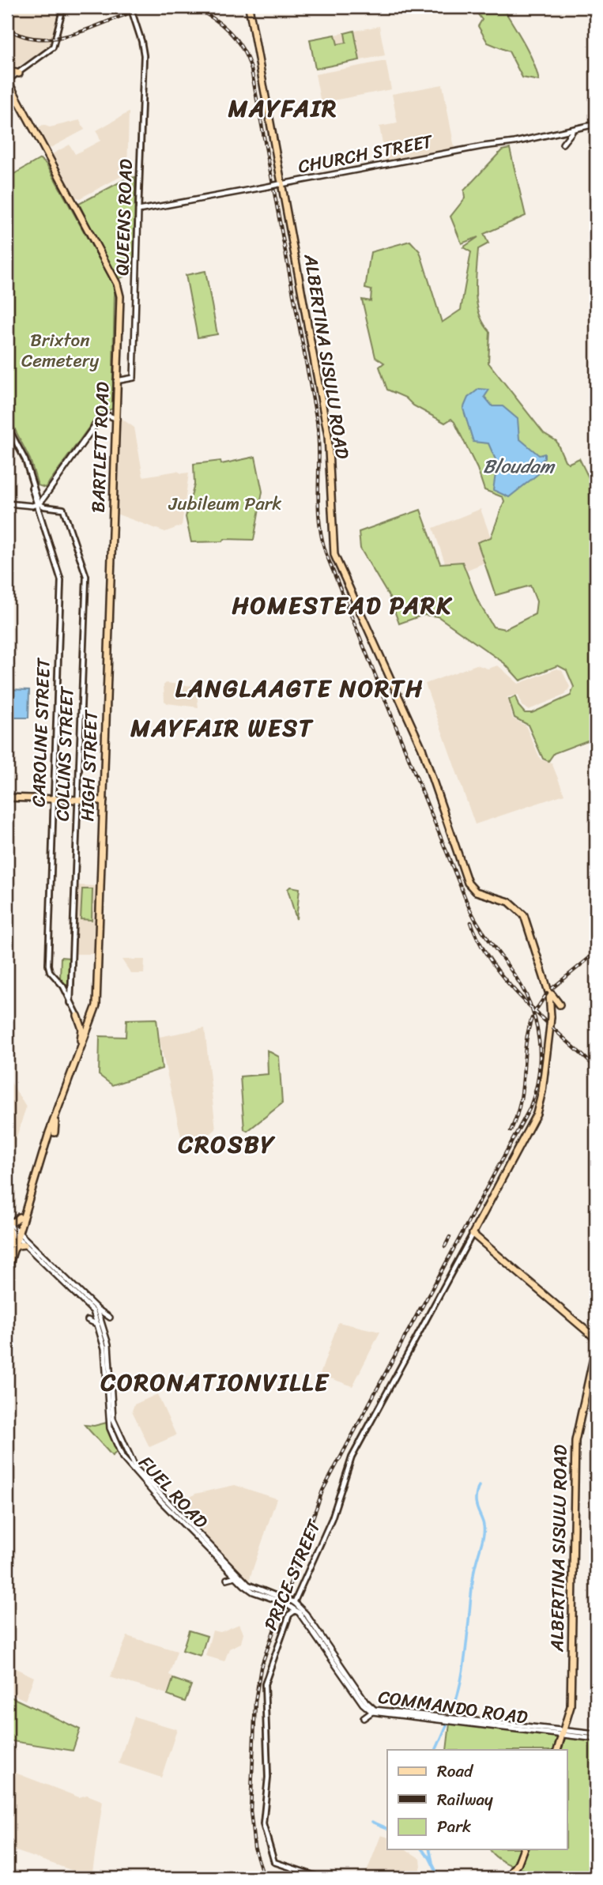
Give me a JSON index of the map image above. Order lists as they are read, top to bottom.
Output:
{
  "streets": {
    "main road": [
      "CHURCH STREET",
      "QUEENS ROAD",
      "ALBERTINA SISULU ROAD",
      "BARTLETT ROAD",
      "HIGH STREET",
      "FUEL ROAD",
      "COMMANDO ROAD"
    ],
    "street": ["CAROLINE STREET", "COLLINS STREET", "PRICE STREET"]
  },
  "crossings": [
    ["CHURCH STREET", "QUEENS ROAD"],
    ["CHURCH STREET", "ALBERTINA SISULU ROAD"],
    ["QUEENS ROAD", "BARTLETT ROAD"],
    ["ALBERTINA SISULU ROAD", "PRICE STREET"],
    ["ALBERTINA SISULU ROAD", "COMMANDO ROAD"],
    ["BARTLETT ROAD", "HIGH STREET"],
    ["CAROLINE STREET", "COLLINS STREET"],
    ["FUEL ROAD", "PRICE STREET"],
    ["FUEL ROAD", "COMMANDO ROAD"],
    ["PRICE STREET", "COMMANDO ROAD"]
  ],
  "districts": [
    "MAYFAIR",
    "HOMESTEAD PARK",
    "LANGLAAGTE NORTH",
    "MAYFAIR WEST",
    "CROSBY",
    "CORONATIONVILLE"
  ],
  "water": ["Bloudam"],
  "parks": ["Brixton Cemetery", "Jubileum Park"],
  "legend": ["Road", "Railway", "Park"]
}
